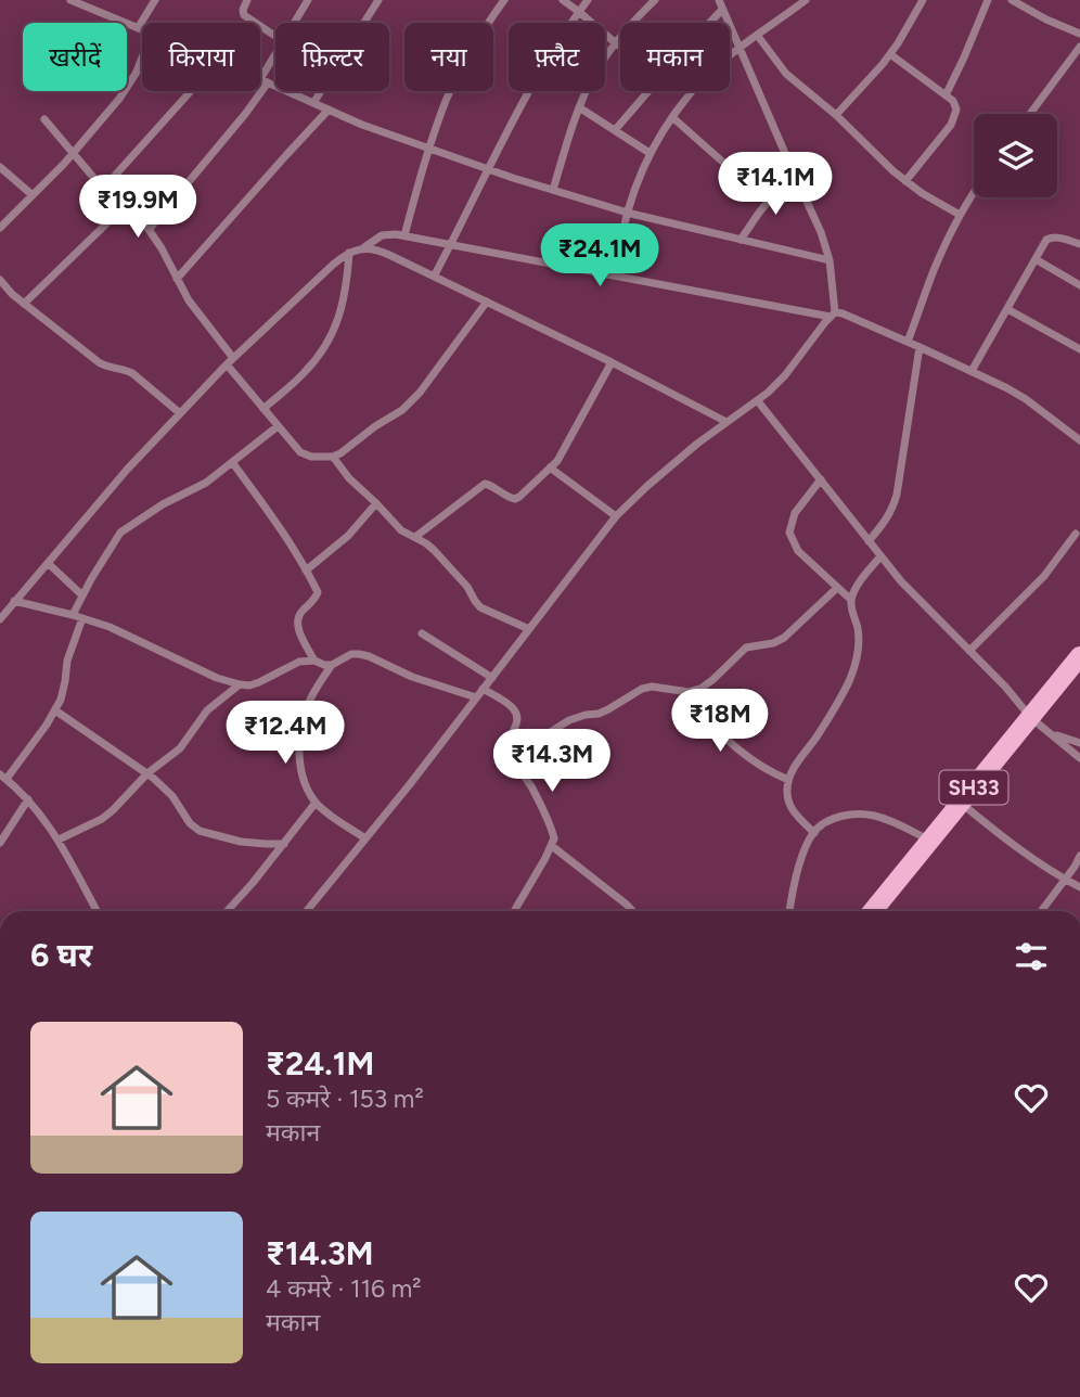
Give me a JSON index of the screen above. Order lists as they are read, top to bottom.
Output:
{
  "streets": {
    "main road": ["SH33"]
  },
  "page": {
    "chip": [
      "खरीदें",
      "किराया",
      "फ़िल्टर",
      "नया",
      "फ़्लैट",
      "मकान"
    ],
    "price": [
      "₹14.1M",
      "₹19.9M",
      "₹24.1M",
      "₹18M",
      "₹12.4M",
      "₹14.3M"
    ],
    "heading": "6 घर",
    "list": [
      {
        "name": "₹24.1M",
        "note": "5 कमरे · 153 m² · मकान"
      },
      {
        "name": "₹14.3M",
        "note": "4 कमरे · 116 m² · मकान"
      }
    ]
  }
}
